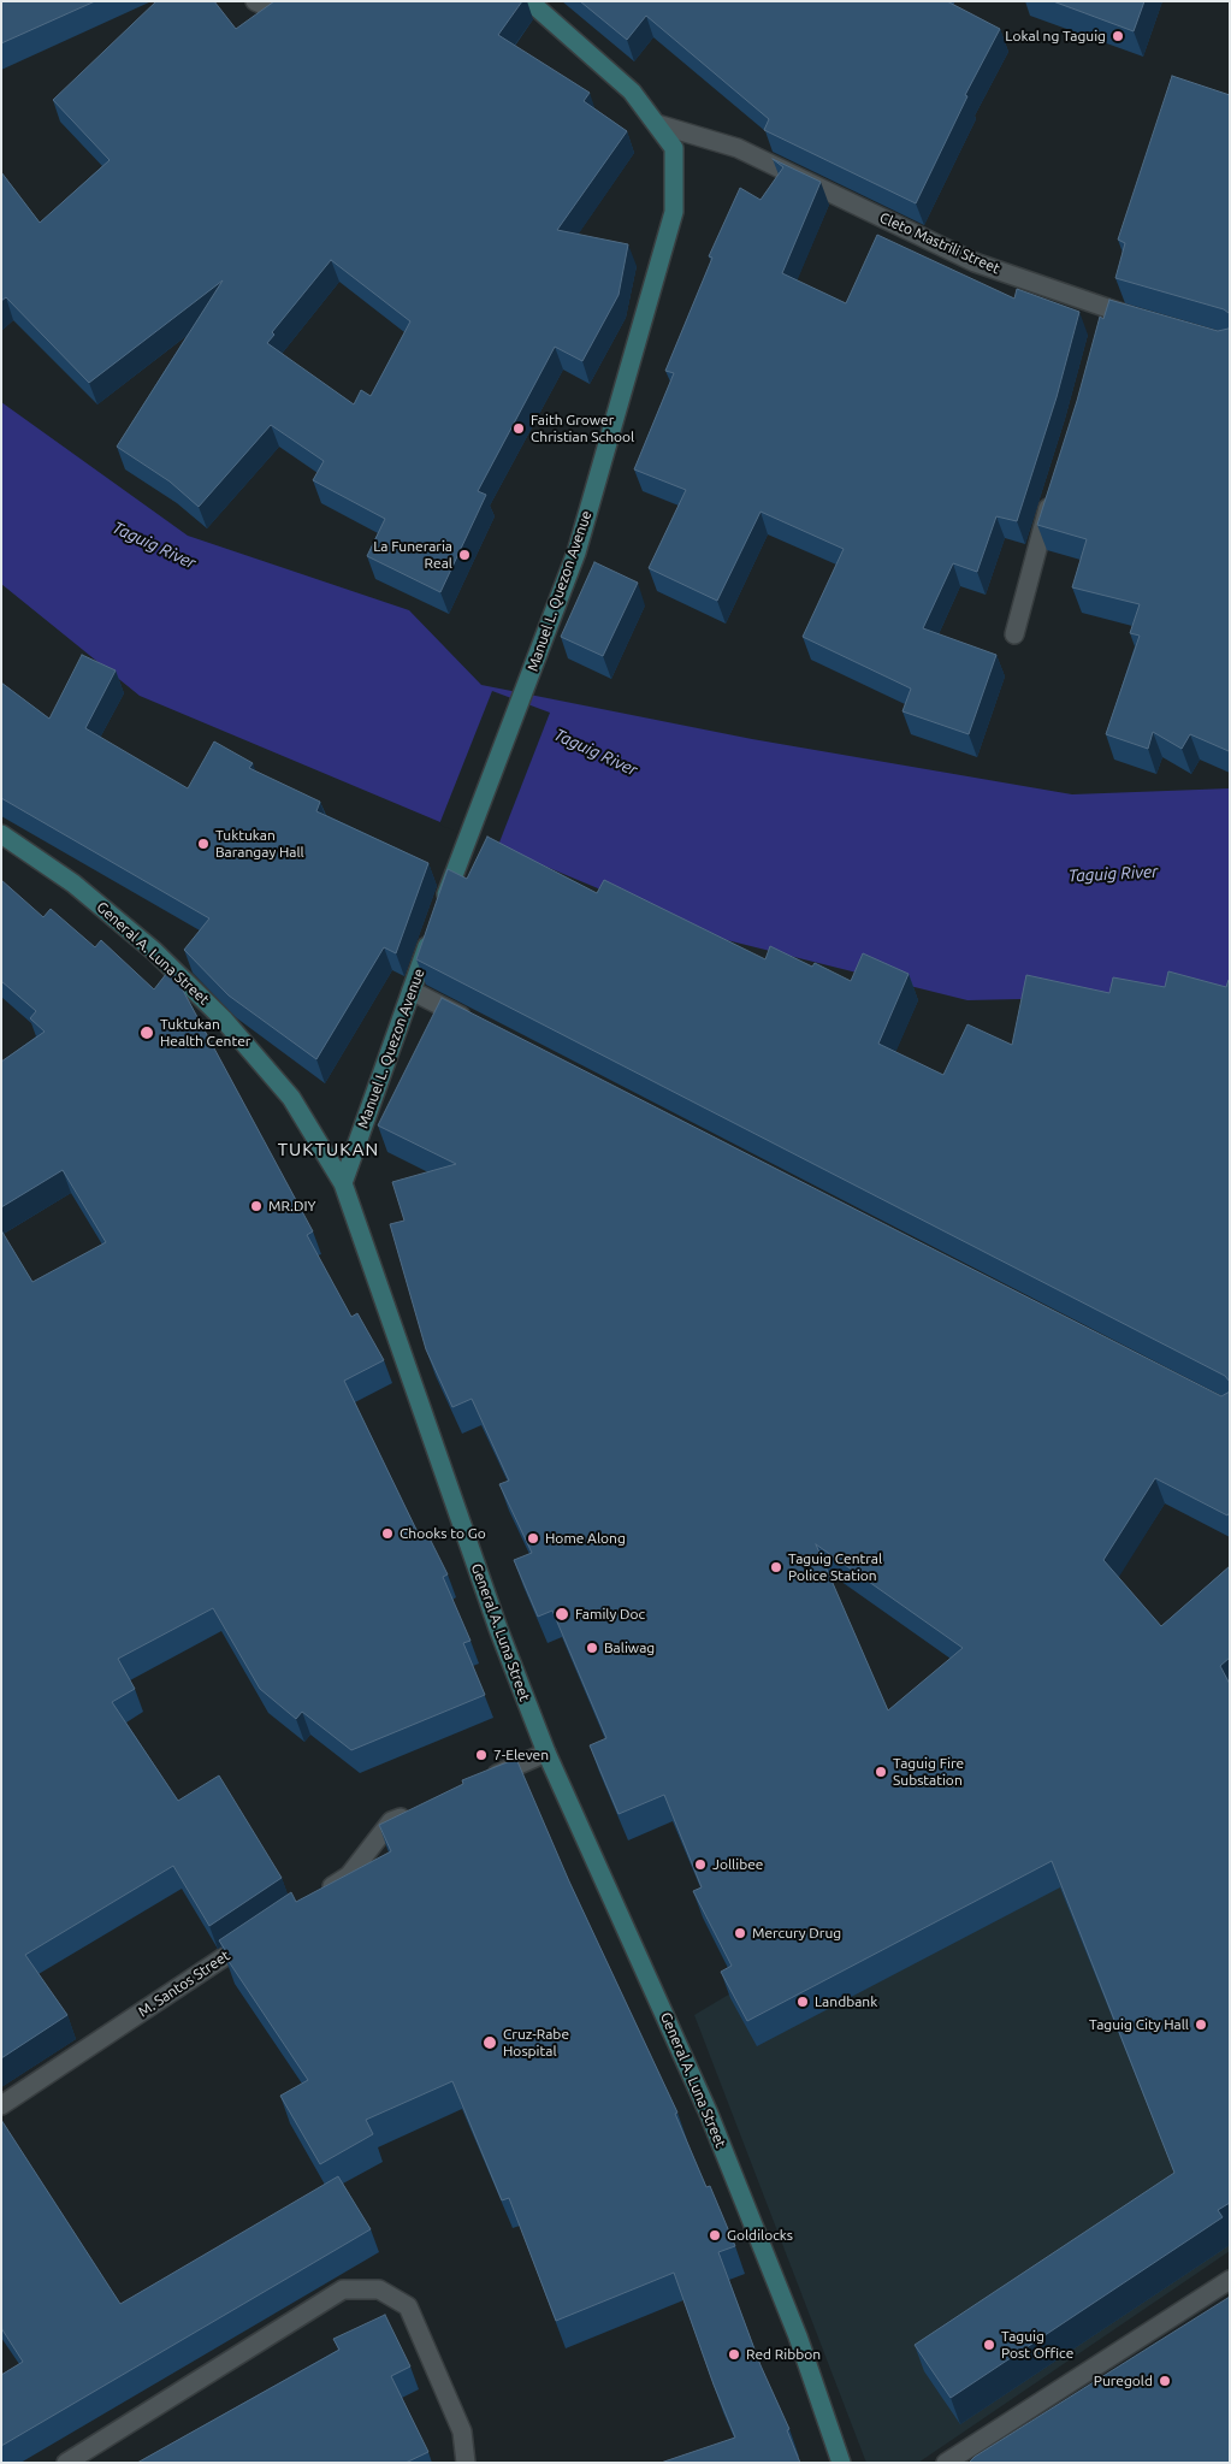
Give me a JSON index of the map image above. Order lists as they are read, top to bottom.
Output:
{
  "streets": {
    "main road": ["Manuel L. Quezon Avenue", "General A. Luna Street"],
    "street": ["Cleto Mastrili Street", "M. Santos Street"]
  },
  "crossings": [
    ["Cleto Mastrili Street", "Manuel L. Quezon Avenue"],
    ["Manuel L. Quezon Avenue", "General A. Luna Street"]
  ],
  "districts": ["TUKTUKAN"],
  "water": ["Taguig River"],
  "places": [
    "Lokal ng Taguig",
    "Faith Grower Christian School",
    "La Funeraria Real",
    "Tuktukan Barangay Hall",
    "Tuktukan Health Center",
    "MR.DIY",
    "Chooks to Go",
    "Home Along",
    "Taguig Central Police Station",
    "Family Doc",
    "Baliwag",
    "7-Eleven",
    "Taguig Fire Substation",
    "Jollibee",
    "Mercury Drug",
    "Landbank",
    "Taguig City Hall",
    "Cruz-Rabe Hospital",
    "Goldilocks",
    "Taguig Post Office",
    "Red Ribbon",
    "Puregold"
  ]
}
